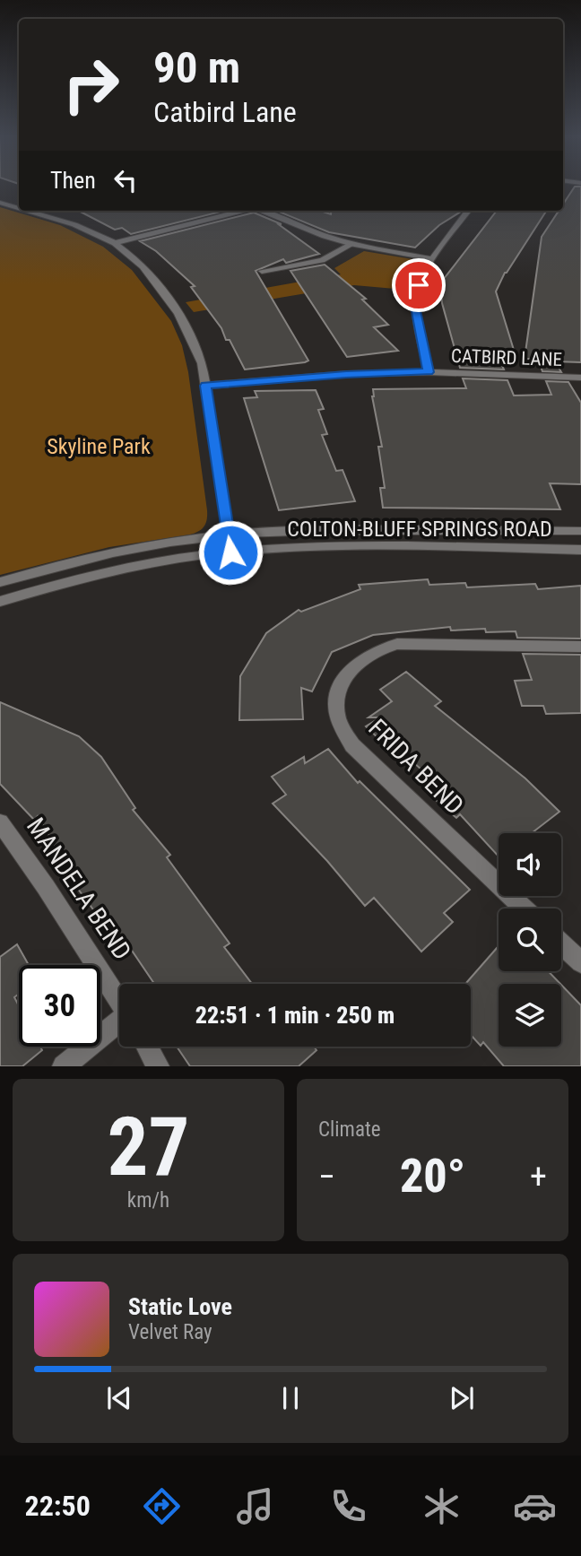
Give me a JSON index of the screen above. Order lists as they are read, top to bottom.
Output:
{
  "streets": {
    "street": [
      "CATBIRD LANE",
      "COLTON-BLUFF SPRINGS ROAD",
      "FRIDA BEND",
      "MANDELA BEND"
    ]
  },
  "parks": ["Skyline Park"],
  "page": {
    "turn": ["90 m", "Catbird Lane"],
    "then": "Then",
    "limit": "30",
    "trip": "22:51 · 1 min · 250 m",
    "tile": [
      ["27", "km/h"],
      "Climate"
    ],
    "heat": ["−", "20°", "+"],
    "song": ["Static Love", "Velvet Ray"],
    "tabs": "22:50"
  }
}
